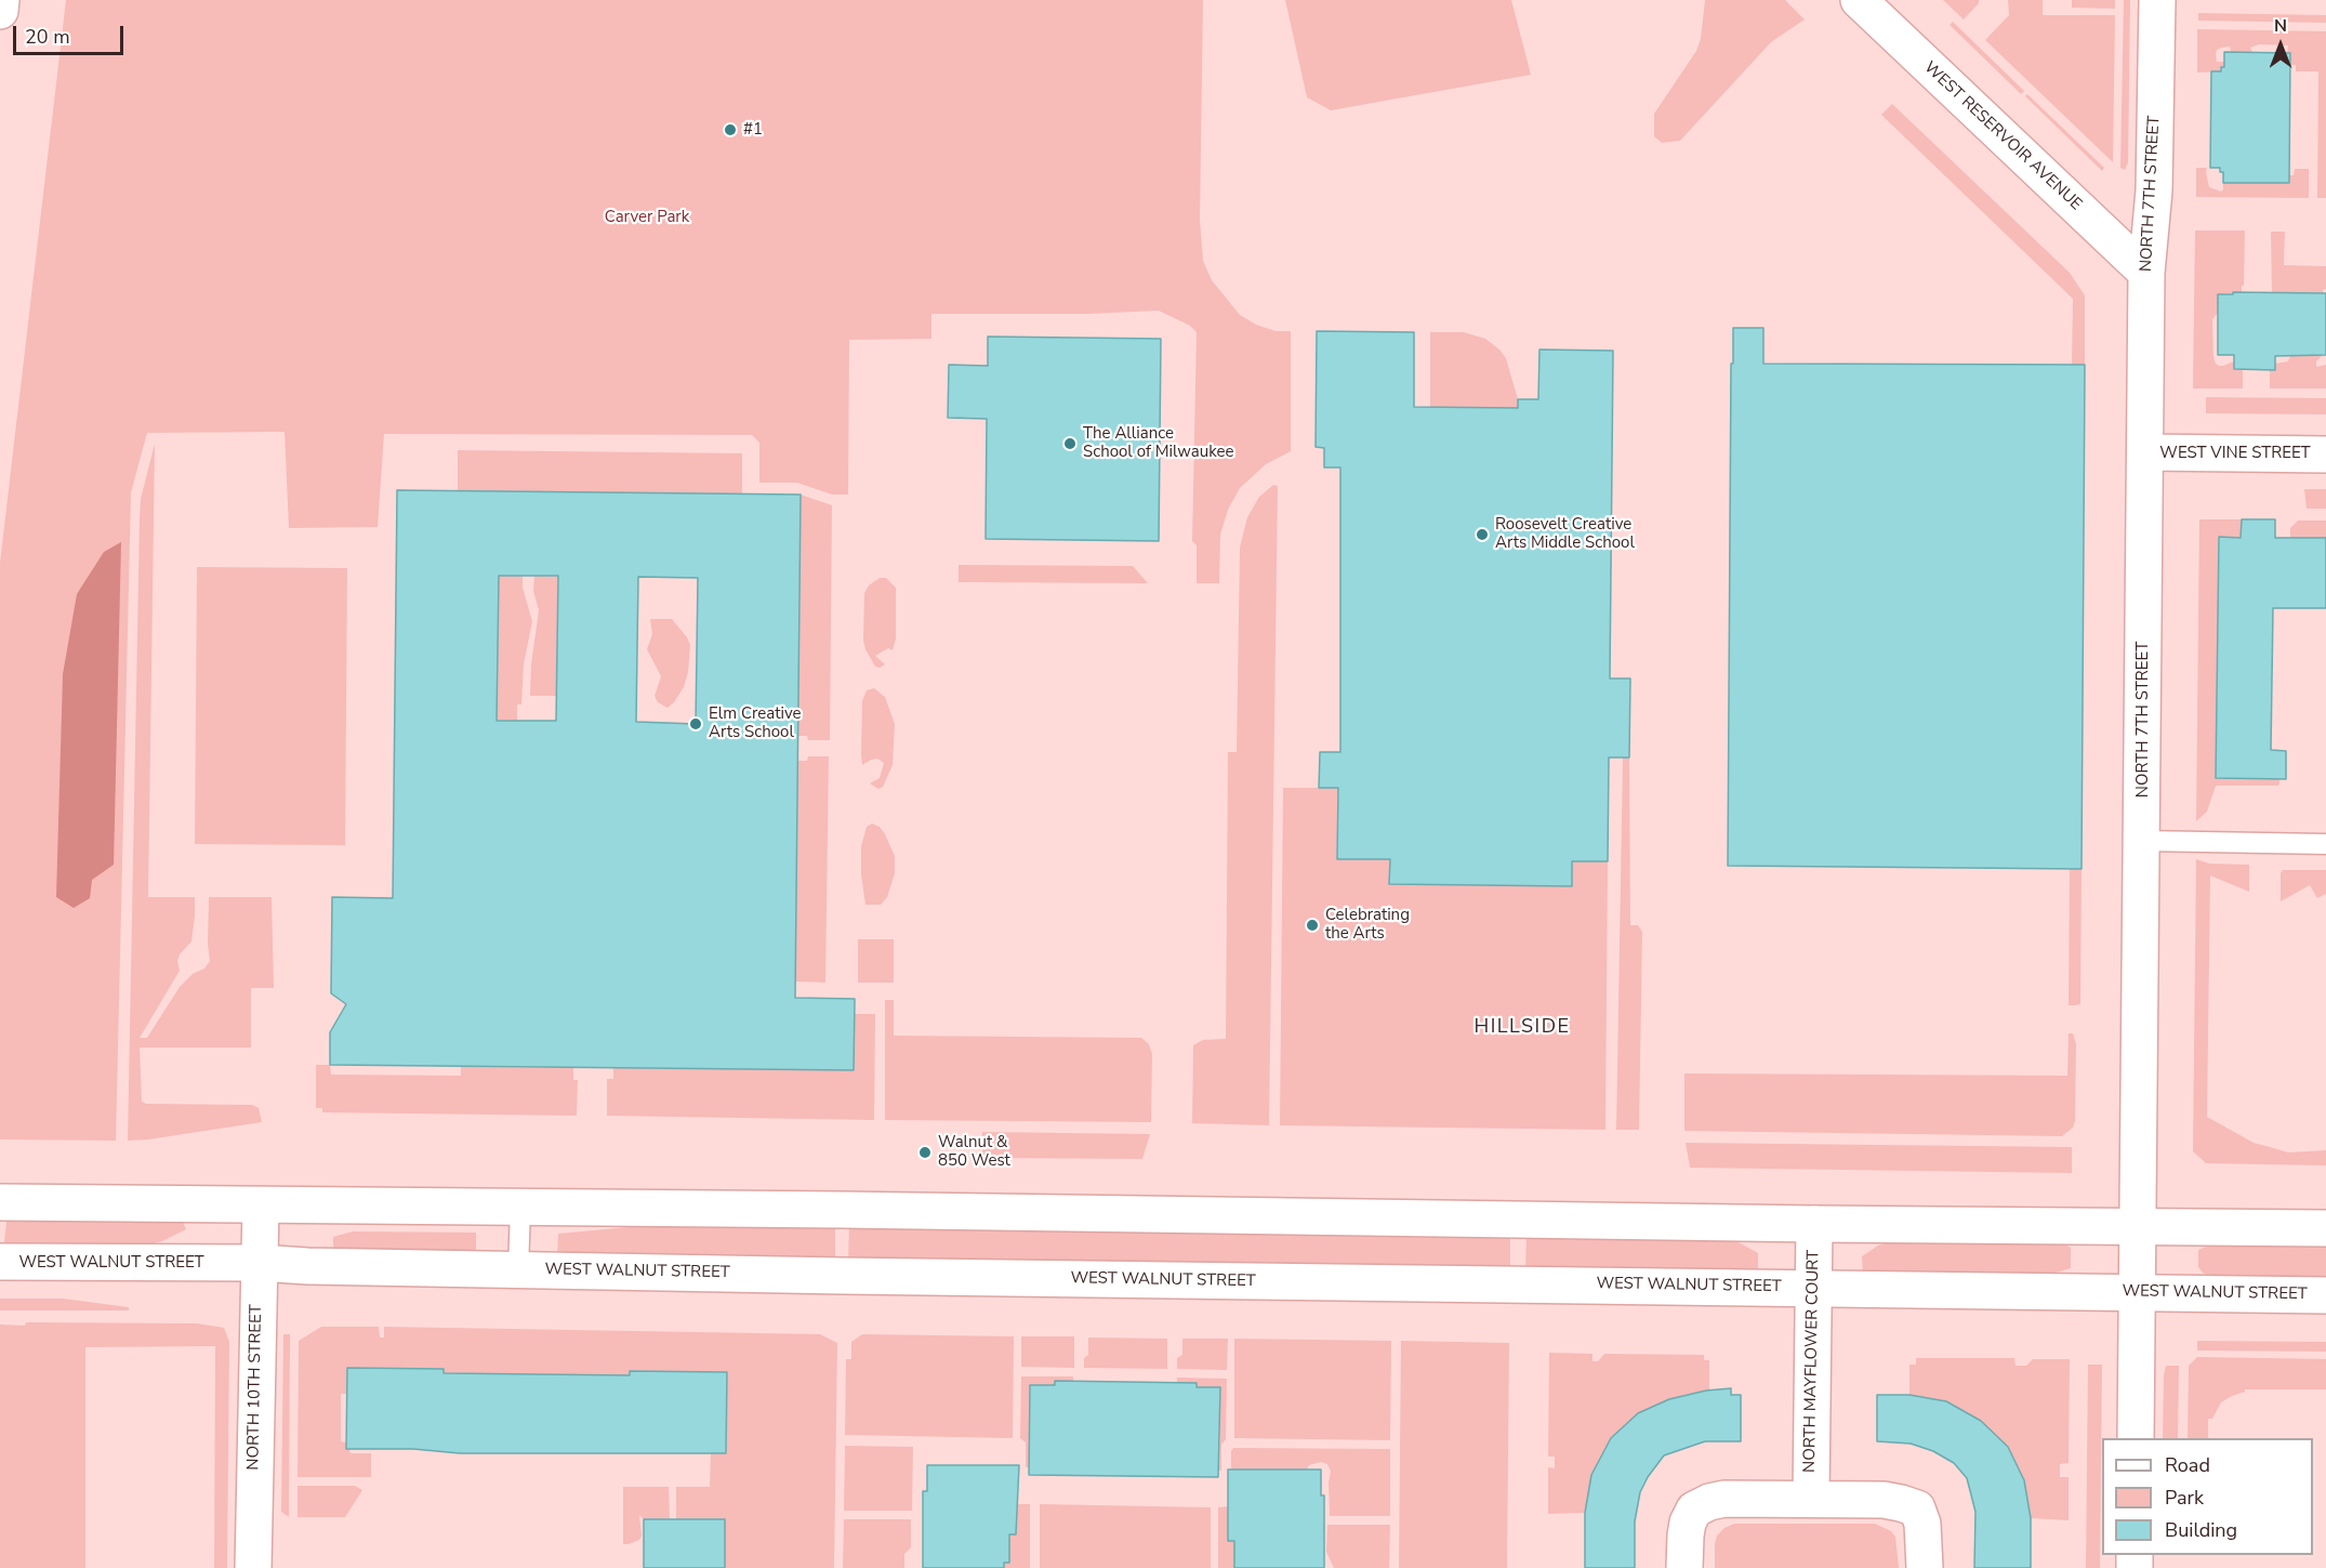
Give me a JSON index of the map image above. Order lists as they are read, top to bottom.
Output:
{
  "streets": {
    "main road": [
      "WEST RESERVOIR AVENUE",
      "NORTH 7TH STREET",
      "WEST VINE STREET",
      "WEST WALNUT STREET",
      "NORTH MAYFLOWER COURT",
      "NORTH 10TH STREET"
    ]
  },
  "crossings": [
    ["WEST RESERVOIR AVENUE", "NORTH 7TH STREET"],
    ["NORTH 7TH STREET", "WEST VINE STREET"],
    ["NORTH 7TH STREET", "WEST WALNUT STREET"],
    ["WEST WALNUT STREET", "NORTH MAYFLOWER COURT"],
    ["WEST WALNUT STREET", "NORTH 10TH STREET"]
  ],
  "districts": ["HILLSIDE"],
  "parks": ["Carver Park"],
  "places": [
    "#1",
    "The Alliance School of Milwaukee",
    "Roosevelt Creative Arts Middle School",
    "Elm Creative Arts School",
    "Celebrating the Arts",
    "Walnut & 850 West"
  ],
  "legend": ["Road", "Park", "Building"],
  "scale_bar": "20 m",
  "north": "top"
}
